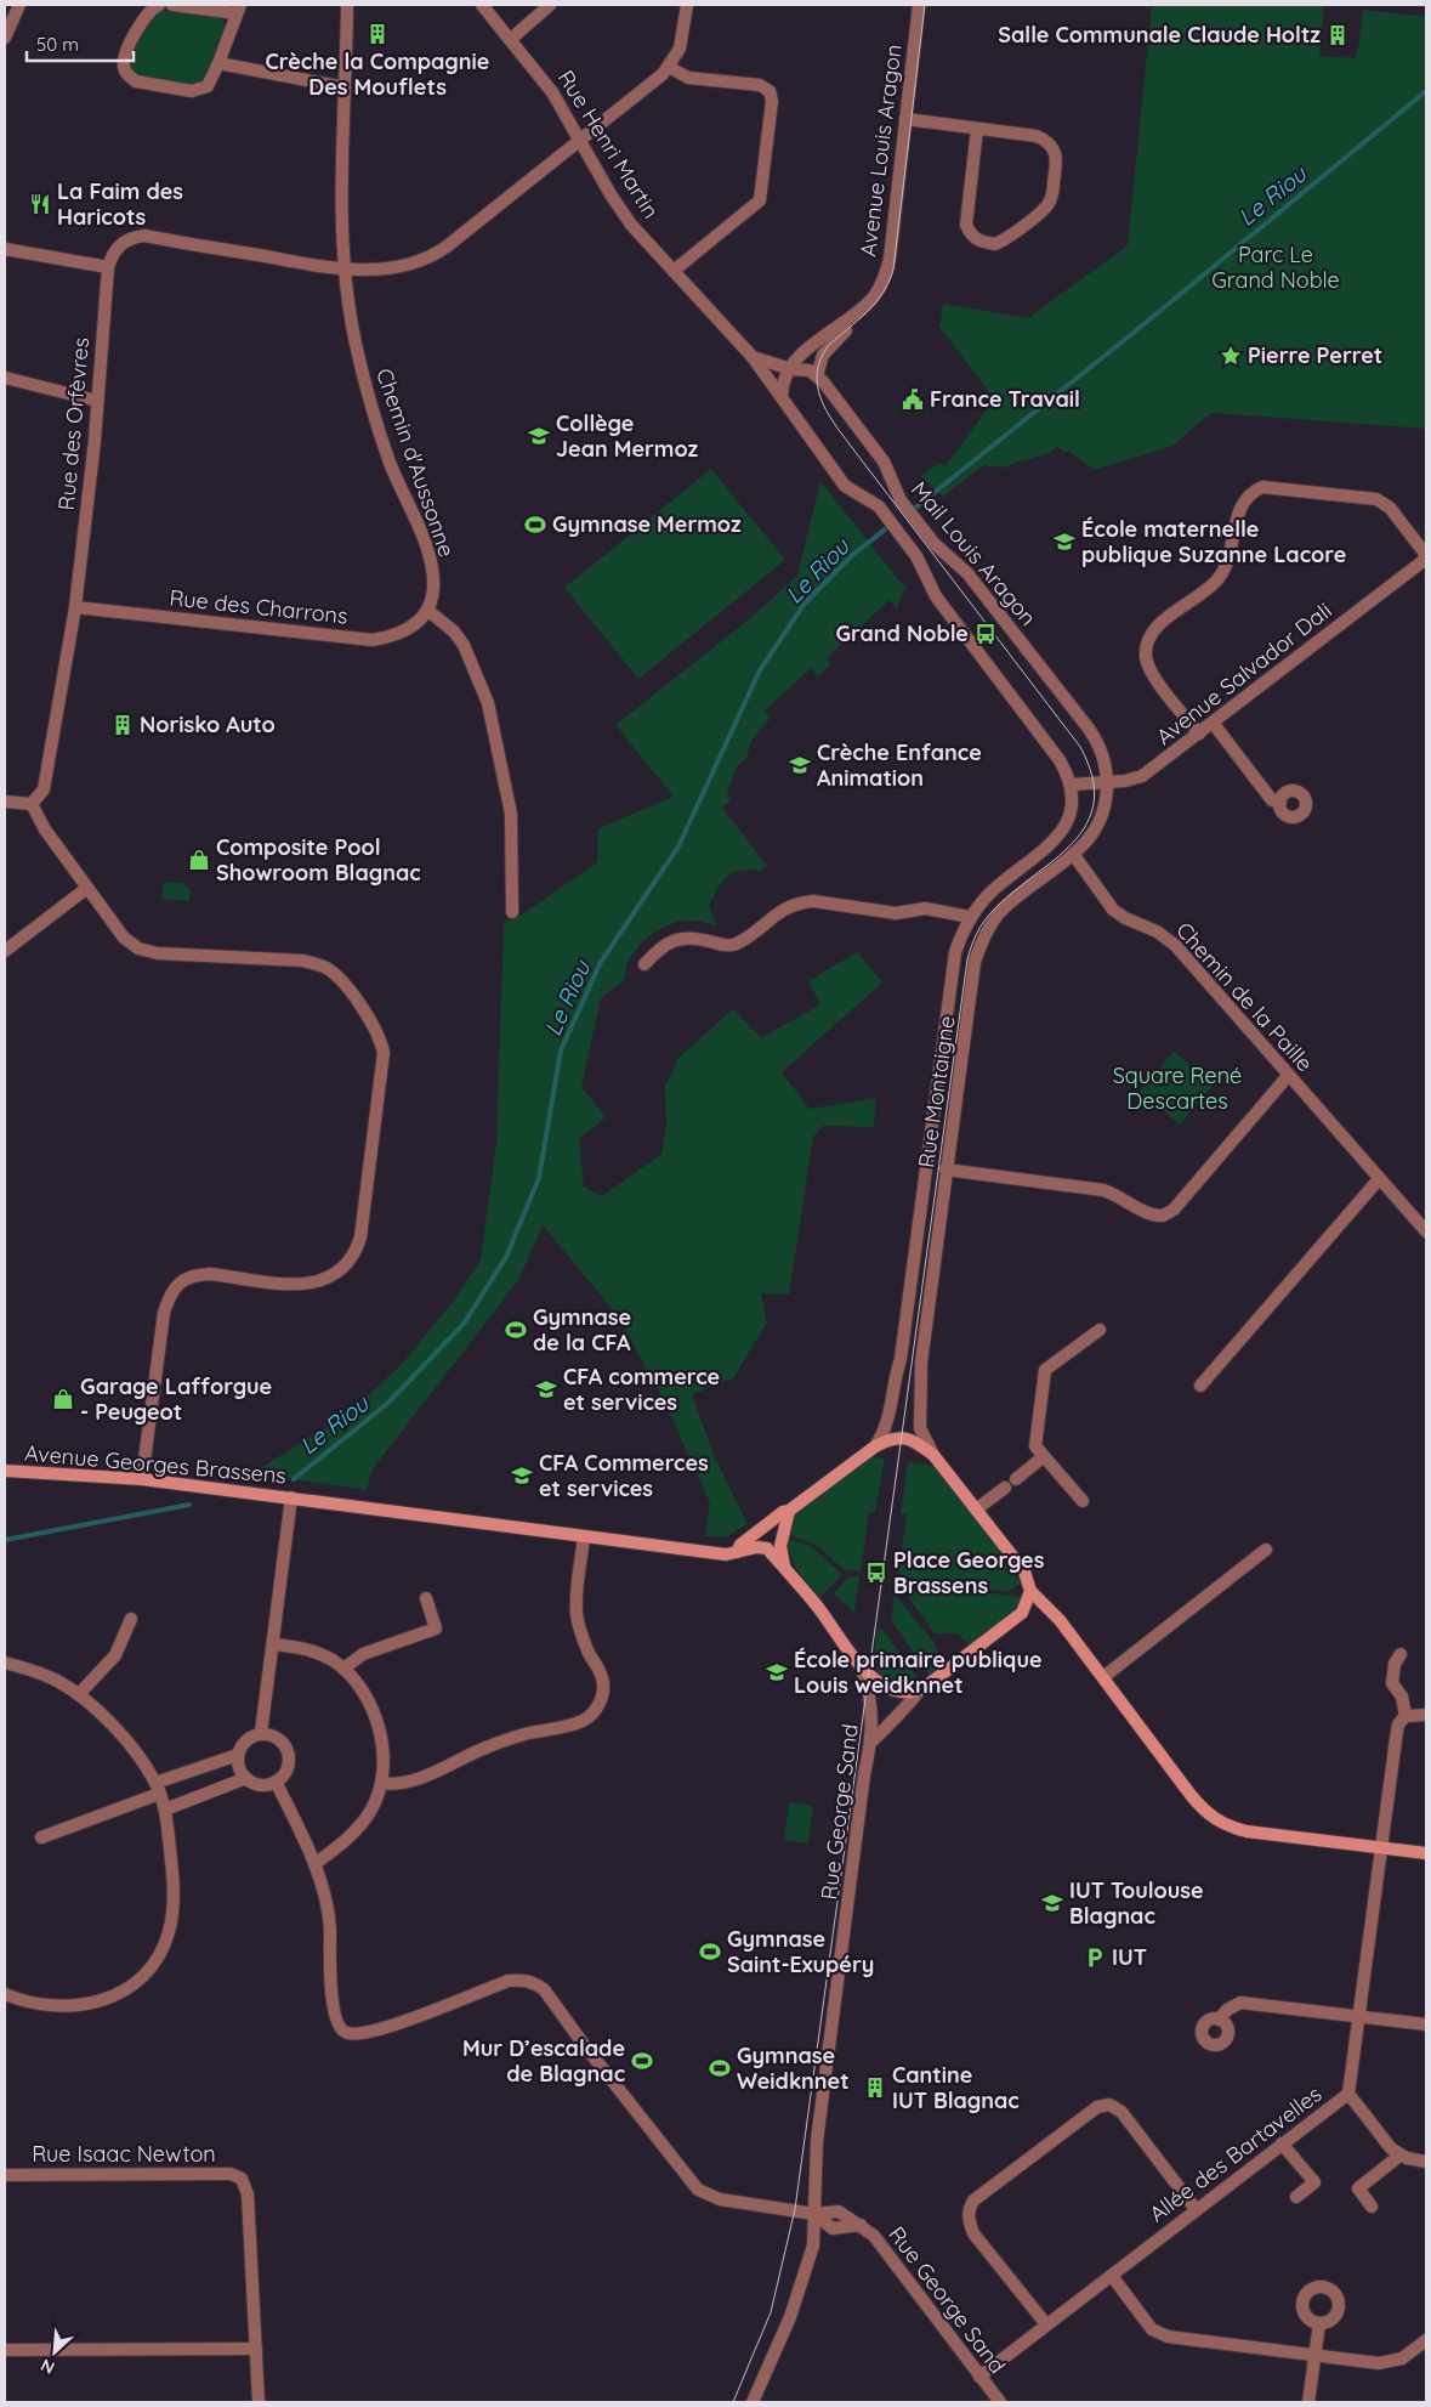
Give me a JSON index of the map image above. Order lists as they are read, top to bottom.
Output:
{
  "streets": {
    "street": [
      "Rue Henri Martin",
      "Avenue Louis Aragon",
      "Rue des Orfèvres",
      "Chemin d'Aussonne",
      "Mail Louis Aragon",
      "Rue des Charrons",
      "Avenue Salvador Dali",
      "Chemin de la Paille",
      "Rue Montaigne",
      "Avenue Georges Brassens",
      "Rue George Sand",
      "Rue Isaac Newton",
      "Allée des Bartavelles"
    ]
  },
  "crossings": [
    ["Rue Henri Martin", "Rue des Orfèvres"],
    ["Rue Henri Martin", "Mail Louis Aragon"],
    ["Avenue Louis Aragon", "Mail Louis Aragon"],
    ["Rue des Orfèvres", "Chemin d'Aussonne"],
    ["Rue des Orfèvres", "Rue des Charrons"],
    ["Chemin d'Aussonne", "Rue des Charrons"],
    ["Mail Louis Aragon", "Avenue Salvador Dali"],
    ["Mail Louis Aragon", "Rue Montaigne"],
    ["Avenue Salvador Dali", "Rue Montaigne"],
    ["Chemin de la Paille", "Rue Montaigne"],
    ["Rue George Sand", "Allée des Bartavelles"]
  ],
  "water": ["Le Riou"],
  "parks": ["Parc Le Grand Noble", "Square René Descartes"],
  "places": {
    "building": [
      "Crèche la Compagnie Des Mouflets",
      "Salle Communale Claude Holtz",
      "Norisko Auto",
      "Cantine IUT Blagnac"
    ],
    "restaurant": ["La Faim des Haricots"],
    "place": ["Pierre Perret"],
    "public building": ["France Travail"],
    "school or university": [
      "Collège Jean Mermoz",
      "École maternelle publique Suzanne Lacore",
      "Crèche Enfance Animation",
      "CFA commerce et services",
      "CFA Commerces et services",
      "École primaire publique Louis weidknnet",
      "IUT Toulouse Blagnac"
    ],
    "sports": [
      "Gymnase Mermoz",
      "Gymnase de la CFA",
      "Gymnase Saint-Exupéry",
      "Mur D’escalade de Blagnac",
      "Gymnase Weidknnet"
    ],
    "bus stop": ["Grand Noble", "Place Georges Brassens"],
    "shop": ["Composite Pool Showroom Blagnac", "Garage Lafforgue - Peugeot"],
    "parking": ["IUT"]
  },
  "scale_bar": "50 m",
  "north": "bottom left"
}
